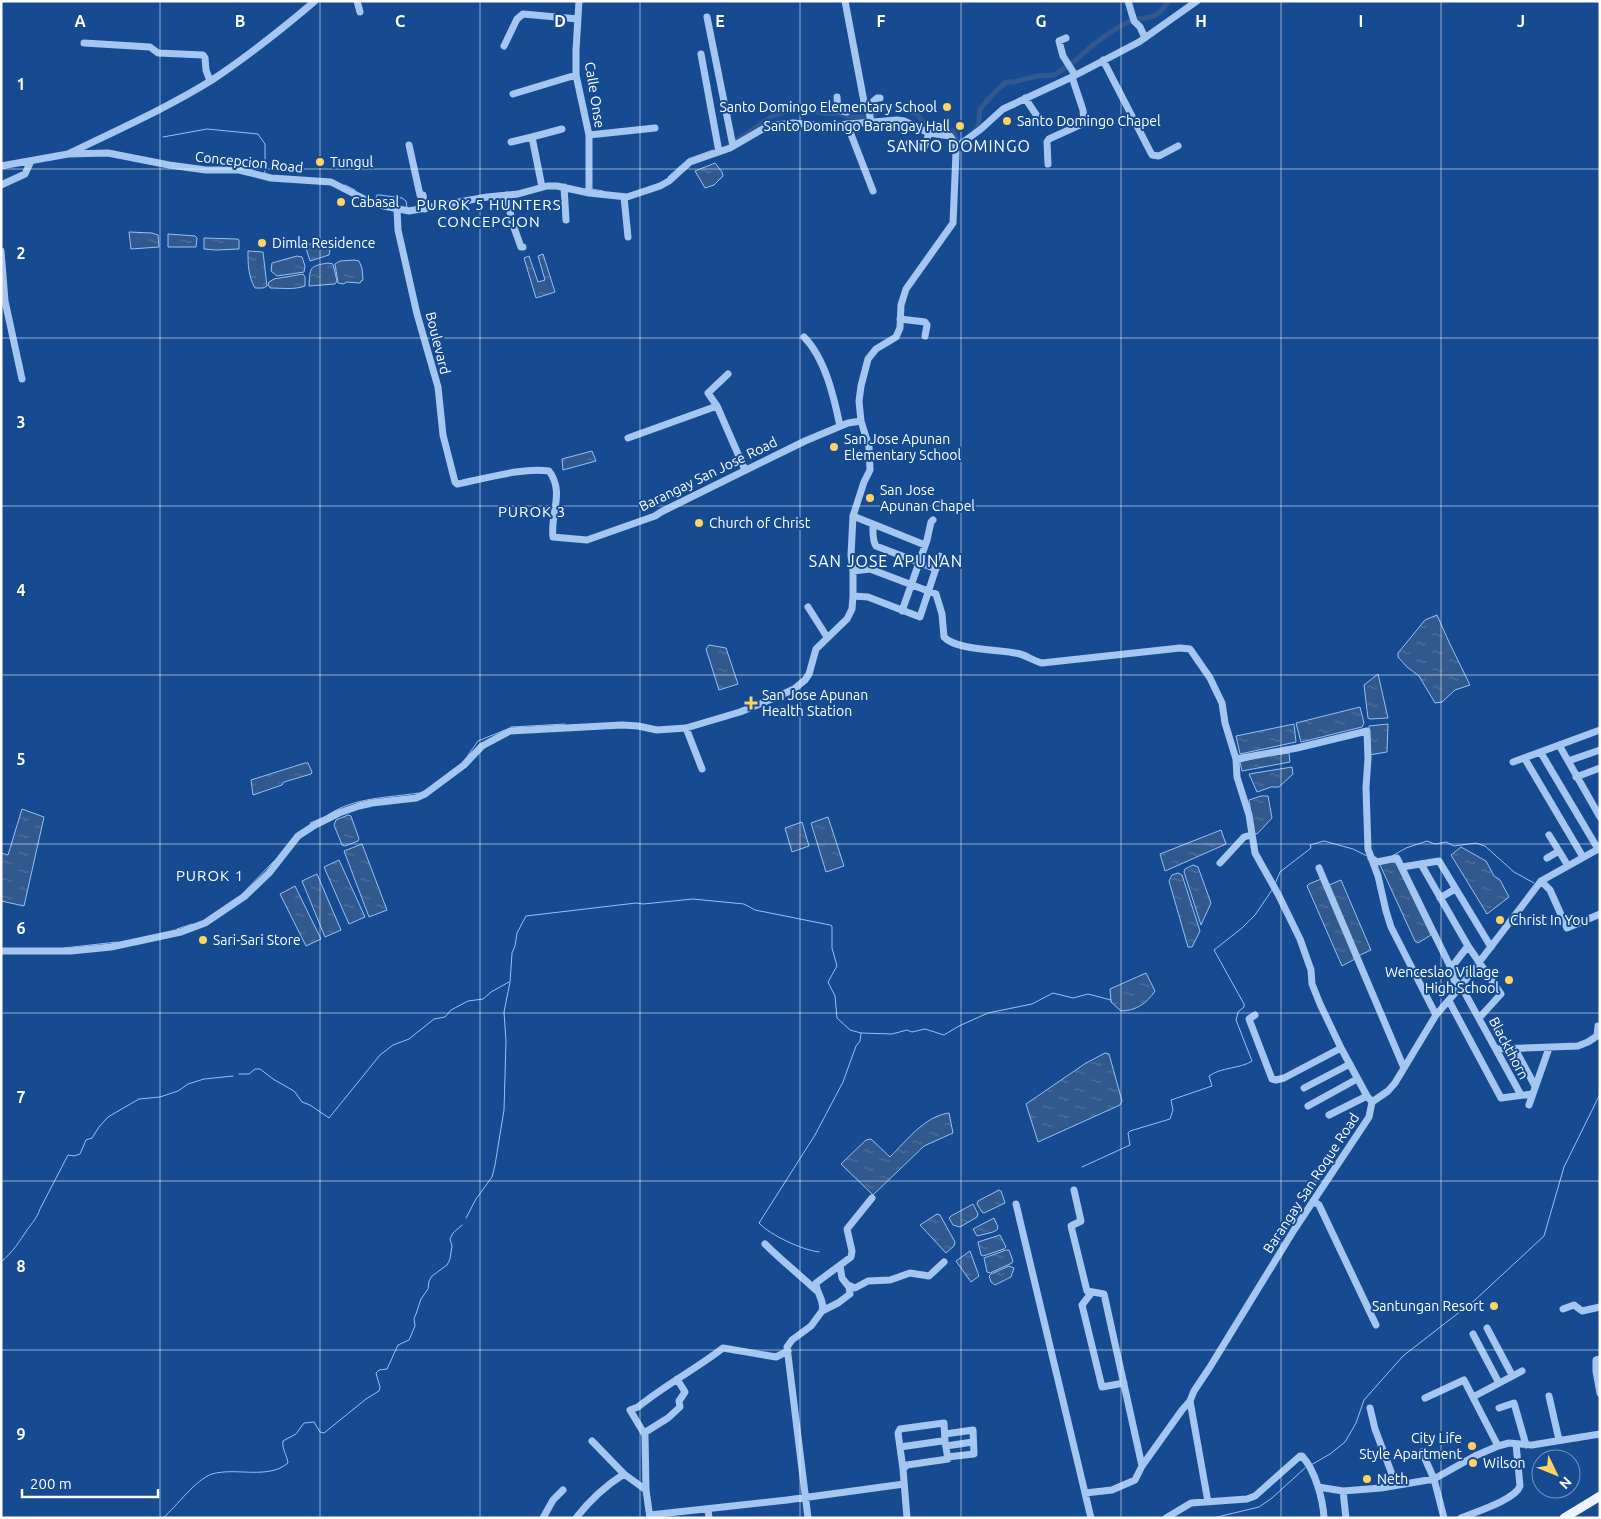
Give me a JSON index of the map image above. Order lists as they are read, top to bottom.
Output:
{
  "streets": {
    "street": [
      "Calle Onse",
      "Concepcion Road",
      "Boulevard",
      "Barangay San Jose Road",
      "Blackthorn",
      "Barangay San Roque Road"
    ]
  },
  "crossings": [
    ["Calle Onse", "Concepcion Road"],
    ["Concepcion Road", "Boulevard"],
    ["Boulevard", "Barangay San Jose Road"]
  ],
  "districts": [
    "SANTO DOMINGO",
    "PUROK 5 HUNTERS CONCEPCION",
    "PUROK 3",
    "SAN JOSE APUNAN",
    "PUROK 1"
  ],
  "places": {
    "other": [
      "Santo Domingo Elementary School",
      "Santo Domingo Chapel",
      "Santo Domingo Barangay Hall",
      "Tungul",
      "Cabasal",
      "Dimla Residence",
      "San Jose Apunan Elementary School",
      "San Jose Apunan Chapel",
      "Church of Christ",
      "Christ In You",
      "Sari-Sari Store",
      "Wenceslao Village High School",
      "Santungan Resort",
      "City Life Style Apartment",
      "Wilson",
      "Neth"
    ],
    "health": ["San Jose Apunan Health Station"]
  },
  "scale_bar": "200 m",
  "north": "bottom right",
  "grid": {
    "columns": [
      "A",
      "B",
      "C",
      "D",
      "E",
      "F",
      "G",
      "H",
      "I",
      "J"
    ],
    "rows": [
      "1",
      "2",
      "3",
      "4",
      "5",
      "6",
      "7",
      "8",
      "9"
    ]
  }
}
